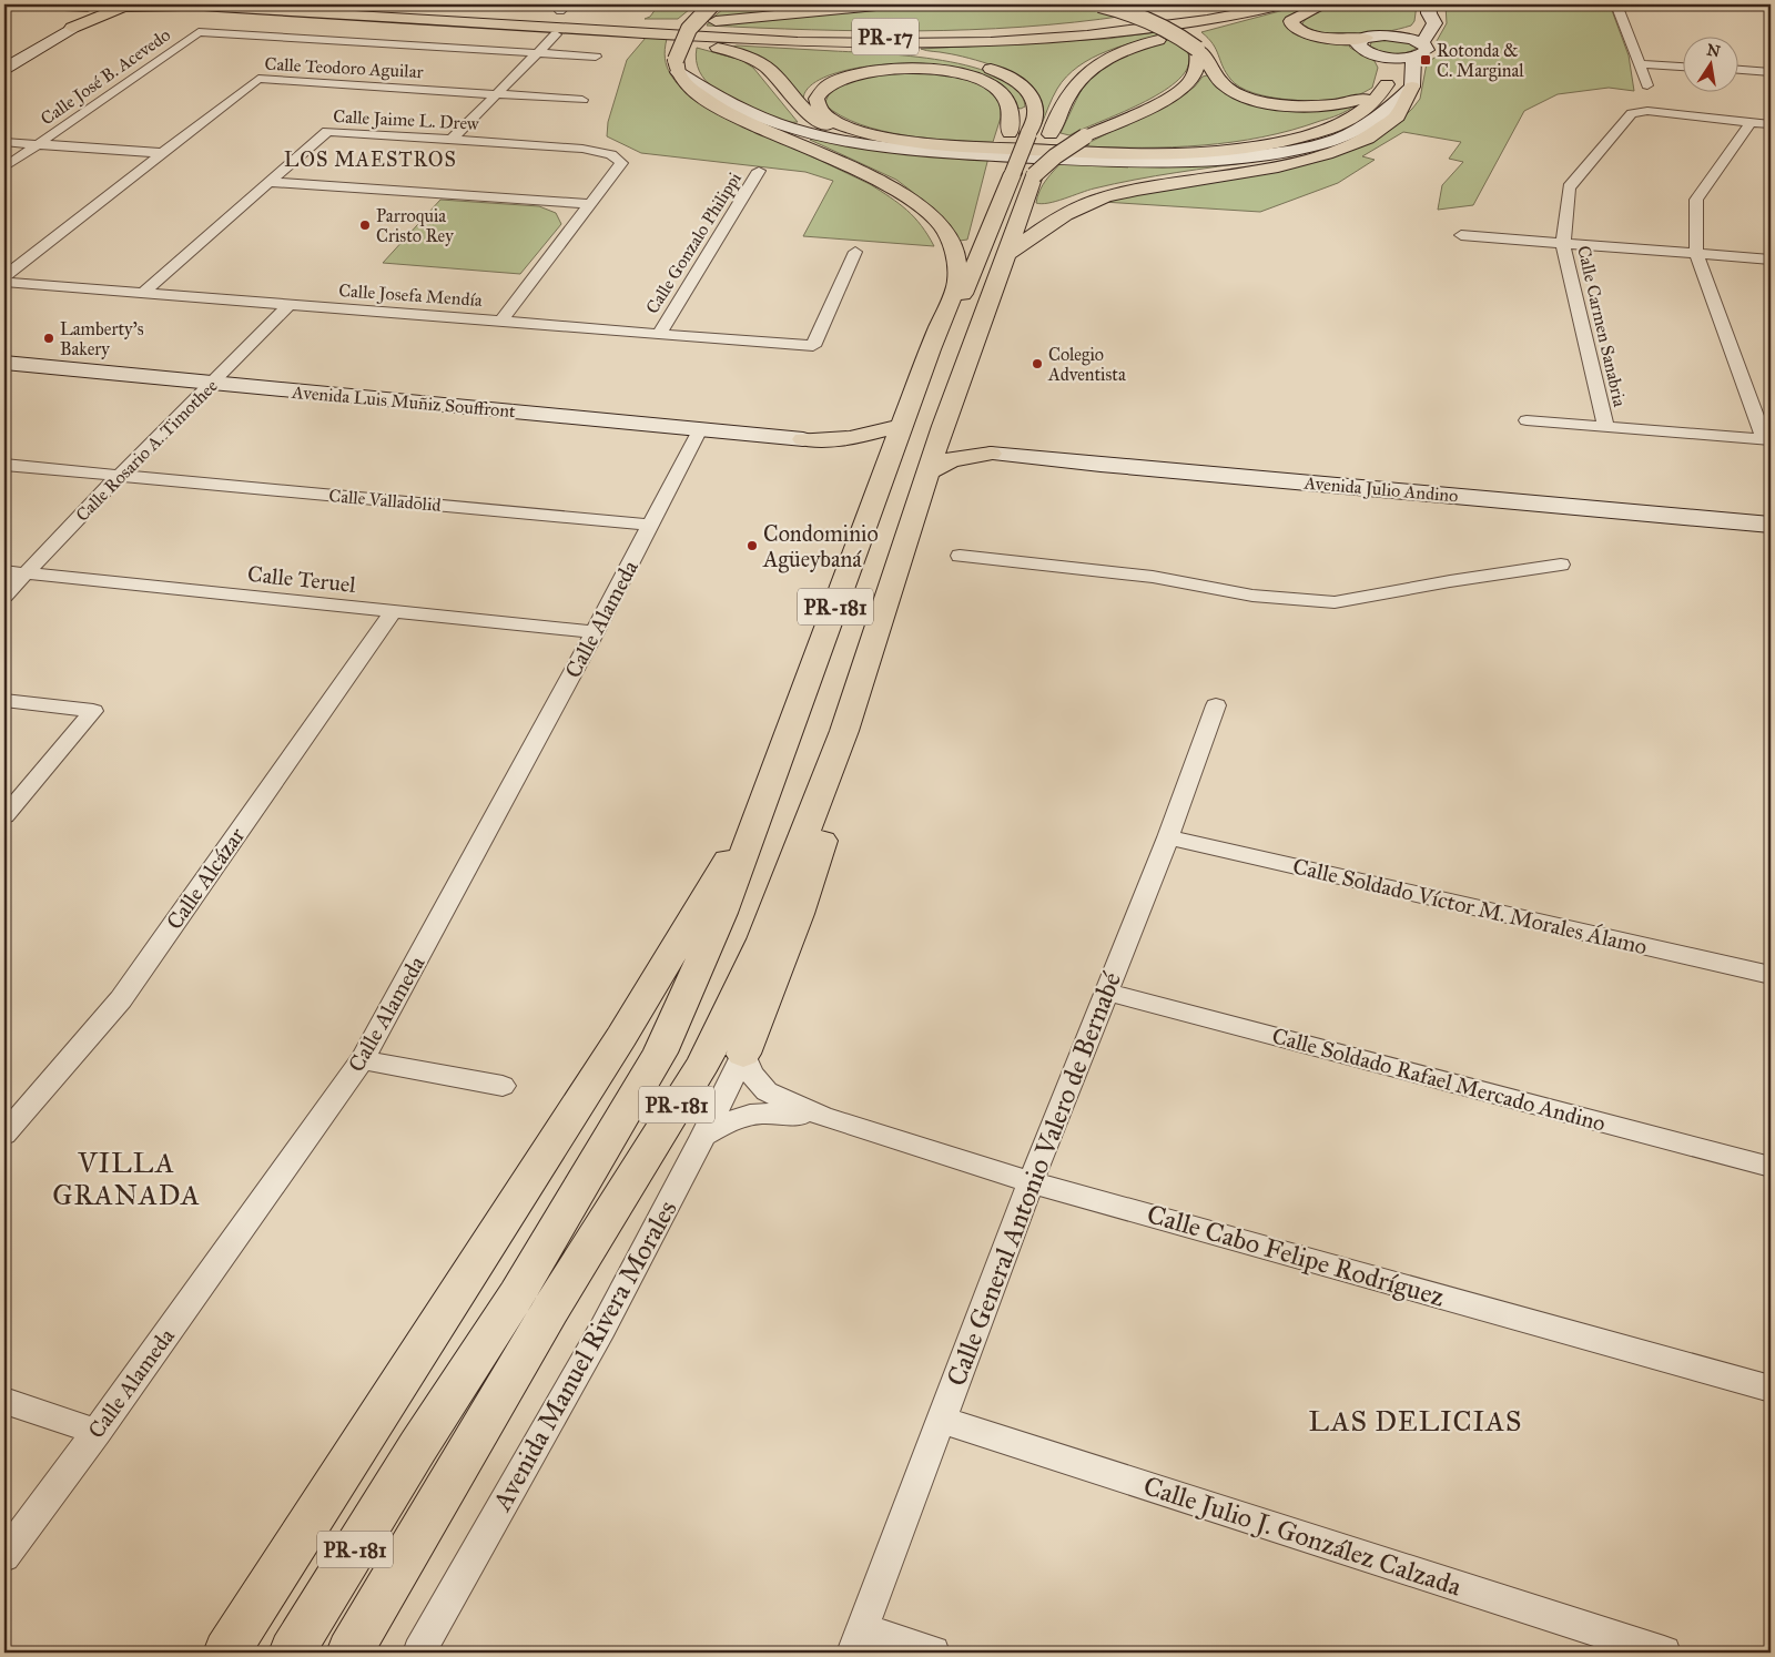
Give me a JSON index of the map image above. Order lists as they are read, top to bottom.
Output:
{
  "streets": {
    "highway": ["PR-17", "PR-181"],
    "street": [
      "Calle Teodoro Aguilar",
      "Calle José B. Acevedo",
      "Calle Jaime L. Drew",
      "Calle Gonzalo Philippi",
      "Calle Josefa Mendía",
      "Calle Carmen Sanabria",
      "Avenida Luis Muñiz Souffront",
      "Calle Rosario A. Timothee",
      "Avenida Julio Andino",
      "Calle Valladolid",
      "Calle Teruel",
      "Calle Alameda",
      "Calle Alcázar",
      "Calle Soldado Víctor M. Morales Álamo",
      "Calle Soldado Rafael Mercado Andino",
      "Calle General Antonio Valero de Bernabé",
      "Calle Cabo Felipe Rodríguez",
      "Avenida Manuel Rivera Morales",
      "Calle Julio J. González Calzada"
    ]
  },
  "crossings": [
    ["Calle Jaime L. Drew", "Calle Josefa Mendía"],
    ["Calle Gonzalo Philippi", "Calle Josefa Mendía"],
    ["Calle Josefa Mendía", "Calle Rosario A. Timothee"],
    ["Avenida Luis Muñiz Souffront", "Calle Rosario A. Timothee"],
    ["Avenida Luis Muñiz Souffront", "Calle Alameda"],
    ["Calle Rosario A. Timothee", "Calle Valladolid"],
    ["Calle Rosario A. Timothee", "Calle Teruel"],
    ["Calle Valladolid", "Calle Alameda"],
    ["Calle Teruel", "Calle Alameda"],
    ["Calle Teruel", "Calle Alcázar"],
    ["Calle Soldado Víctor M. Morales Álamo", "Calle General Antonio Valero de Bernabé"],
    ["Calle Soldado Rafael Mercado Andino", "Calle General Antonio Valero de Bernabé"],
    ["Calle General Antonio Valero de Bernabé", "Calle Cabo Felipe Rodríguez"],
    ["Calle General Antonio Valero de Bernabé", "Calle Julio J. González Calzada"]
  ],
  "districts": ["LOS MAESTROS", "VILLA GRANADA", "LAS DELICIAS"],
  "places": {
    "transit": ["Rotonda & C. Marginal"],
    "other": [
      "Parroquia Cristo Rey",
      "Lamberty's Bakery",
      "Colegio Adventista",
      "Condominio Agüeybaná"
    ]
  },
  "north": "top"
}
